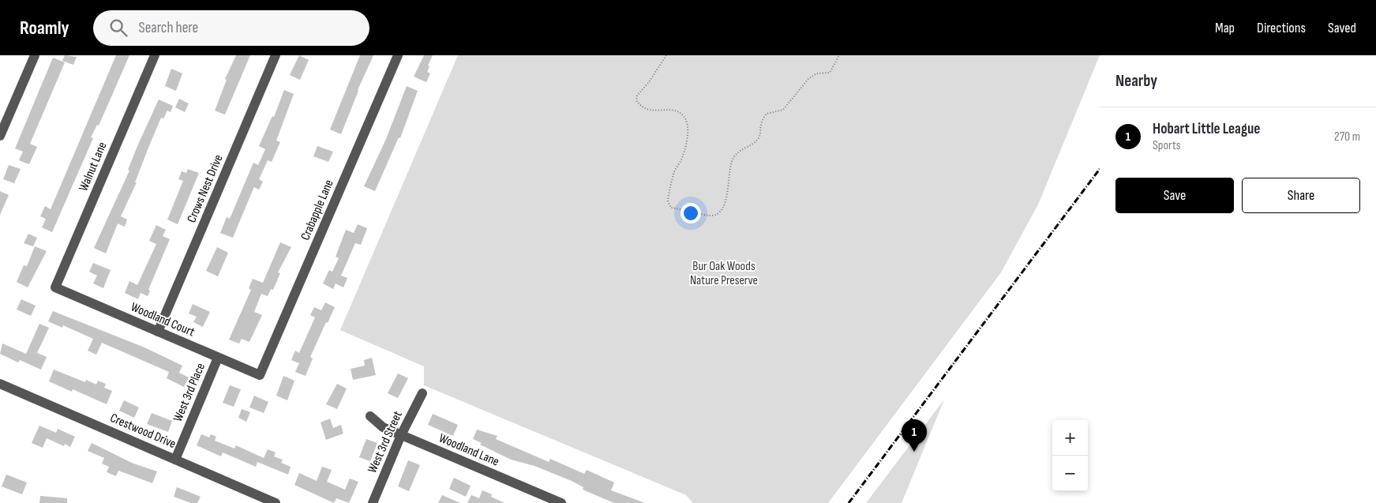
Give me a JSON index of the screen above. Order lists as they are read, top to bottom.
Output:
{
  "streets": {
    "street": [
      "Walnut Lane",
      "Crows Nest Drive",
      "Crabapple Lane",
      "Woodland Court",
      "West 3rd Place",
      "Crestwood Drive",
      "West 3rd Street",
      "Woodland Lane"
    ]
  },
  "crossings": [
    ["Walnut Lane", "Woodland Court"],
    ["Crows Nest Drive", "Woodland Court"],
    ["Crabapple Lane", "Woodland Court"],
    ["Woodland Court", "West 3rd Place"],
    ["West 3rd Place", "Crestwood Drive"],
    ["West 3rd Street", "Woodland Lane"]
  ],
  "parks": ["Bur Oak Woods Nature Preserve"],
  "page": {
    "header": "Roamly",
    "search": "Search here",
    "nav": ["Map", "Directions", "Saved"],
    "heading": "Nearby",
    "list": [
      {
        "mark": "1",
        "name": "Hobart Little League",
        "note": "Sports",
        "value": "270 m"
      }
    ],
    "buttons": ["Save", "Share"],
    "pins": "1",
    "map_buttons": ["+", "−"]
  }
}
